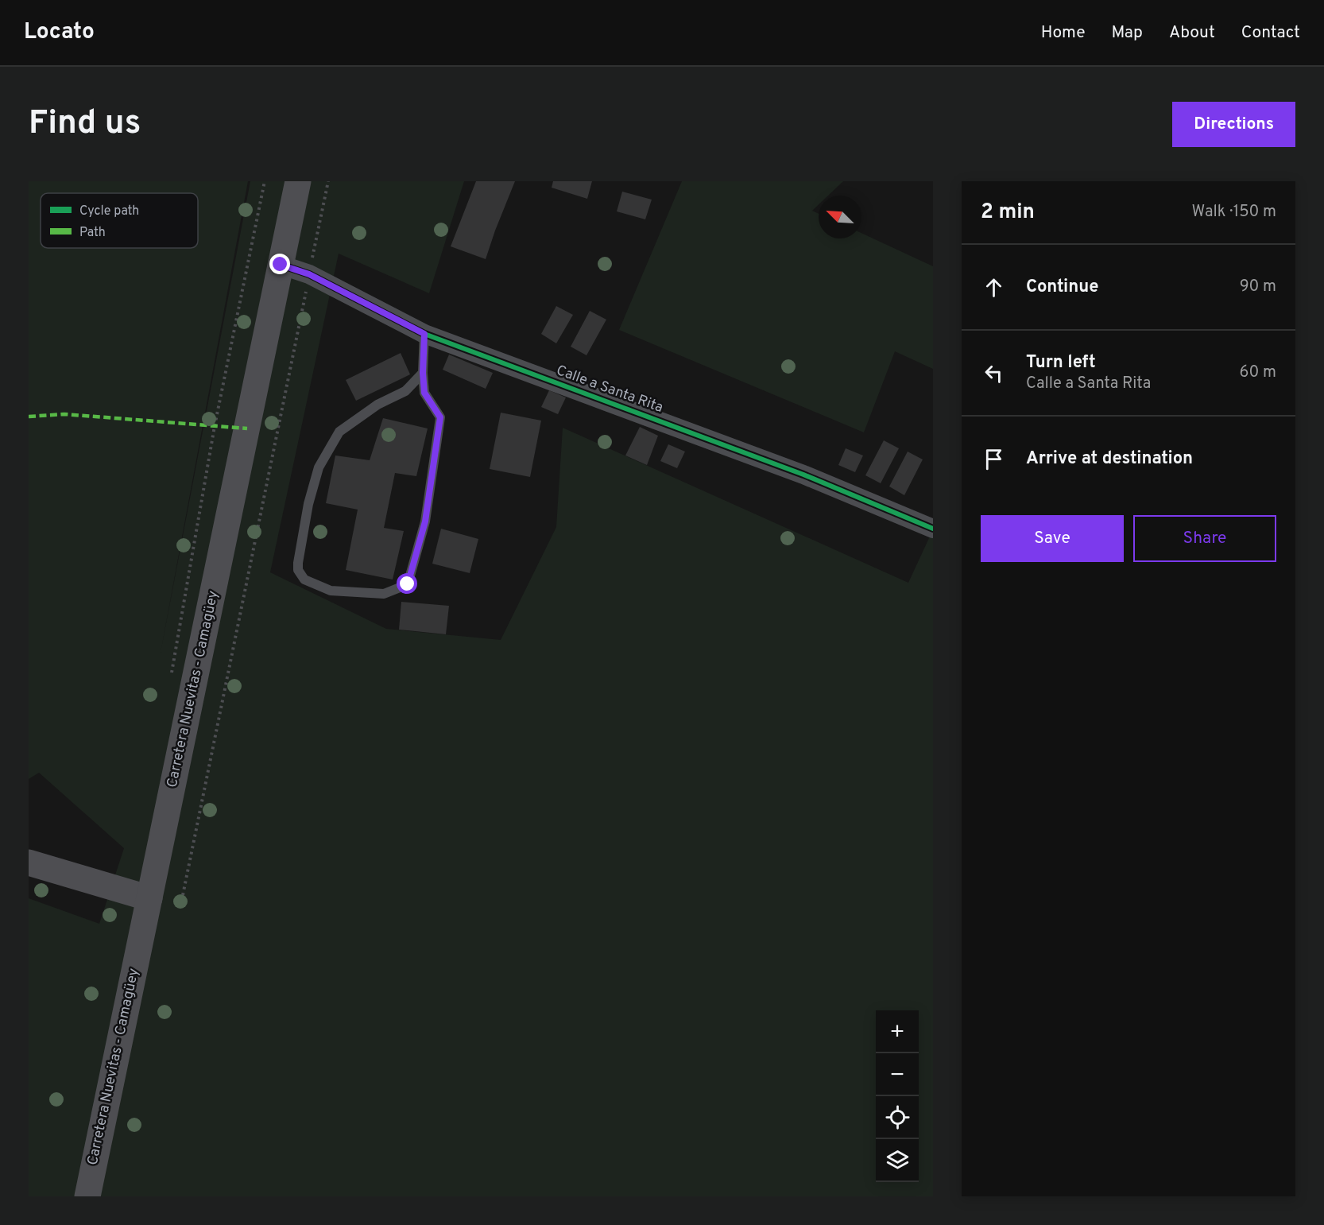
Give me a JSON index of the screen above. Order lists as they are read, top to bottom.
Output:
{
  "streets": {
    "highway": ["Carretera Nuevitas - Camagüey"],
    "street": ["Calle a Santa Rita"]
  },
  "crossings": [
    ["Calle a Santa Rita", "Carretera Nuevitas - Camagüey"]
  ],
  "legend": ["Cycle path", "Path"],
  "north": "top left",
  "page": {
    "header": "Locato",
    "nav": [
      "Home",
      "Map",
      "About",
      "Contact"
    ],
    "buttons": [
      "Directions",
      ["Save", "Share"]
    ],
    "title": "Find us",
    "heading": ["2 min", "Walk · 150 m"],
    "list": [
      ["Continue", "90 m"],
      ["Turn left", "Calle a Santa Rita", "60 m"],
      "Arrive at destination"
    ],
    "map_buttons": ["+", "−"]
  }
}
